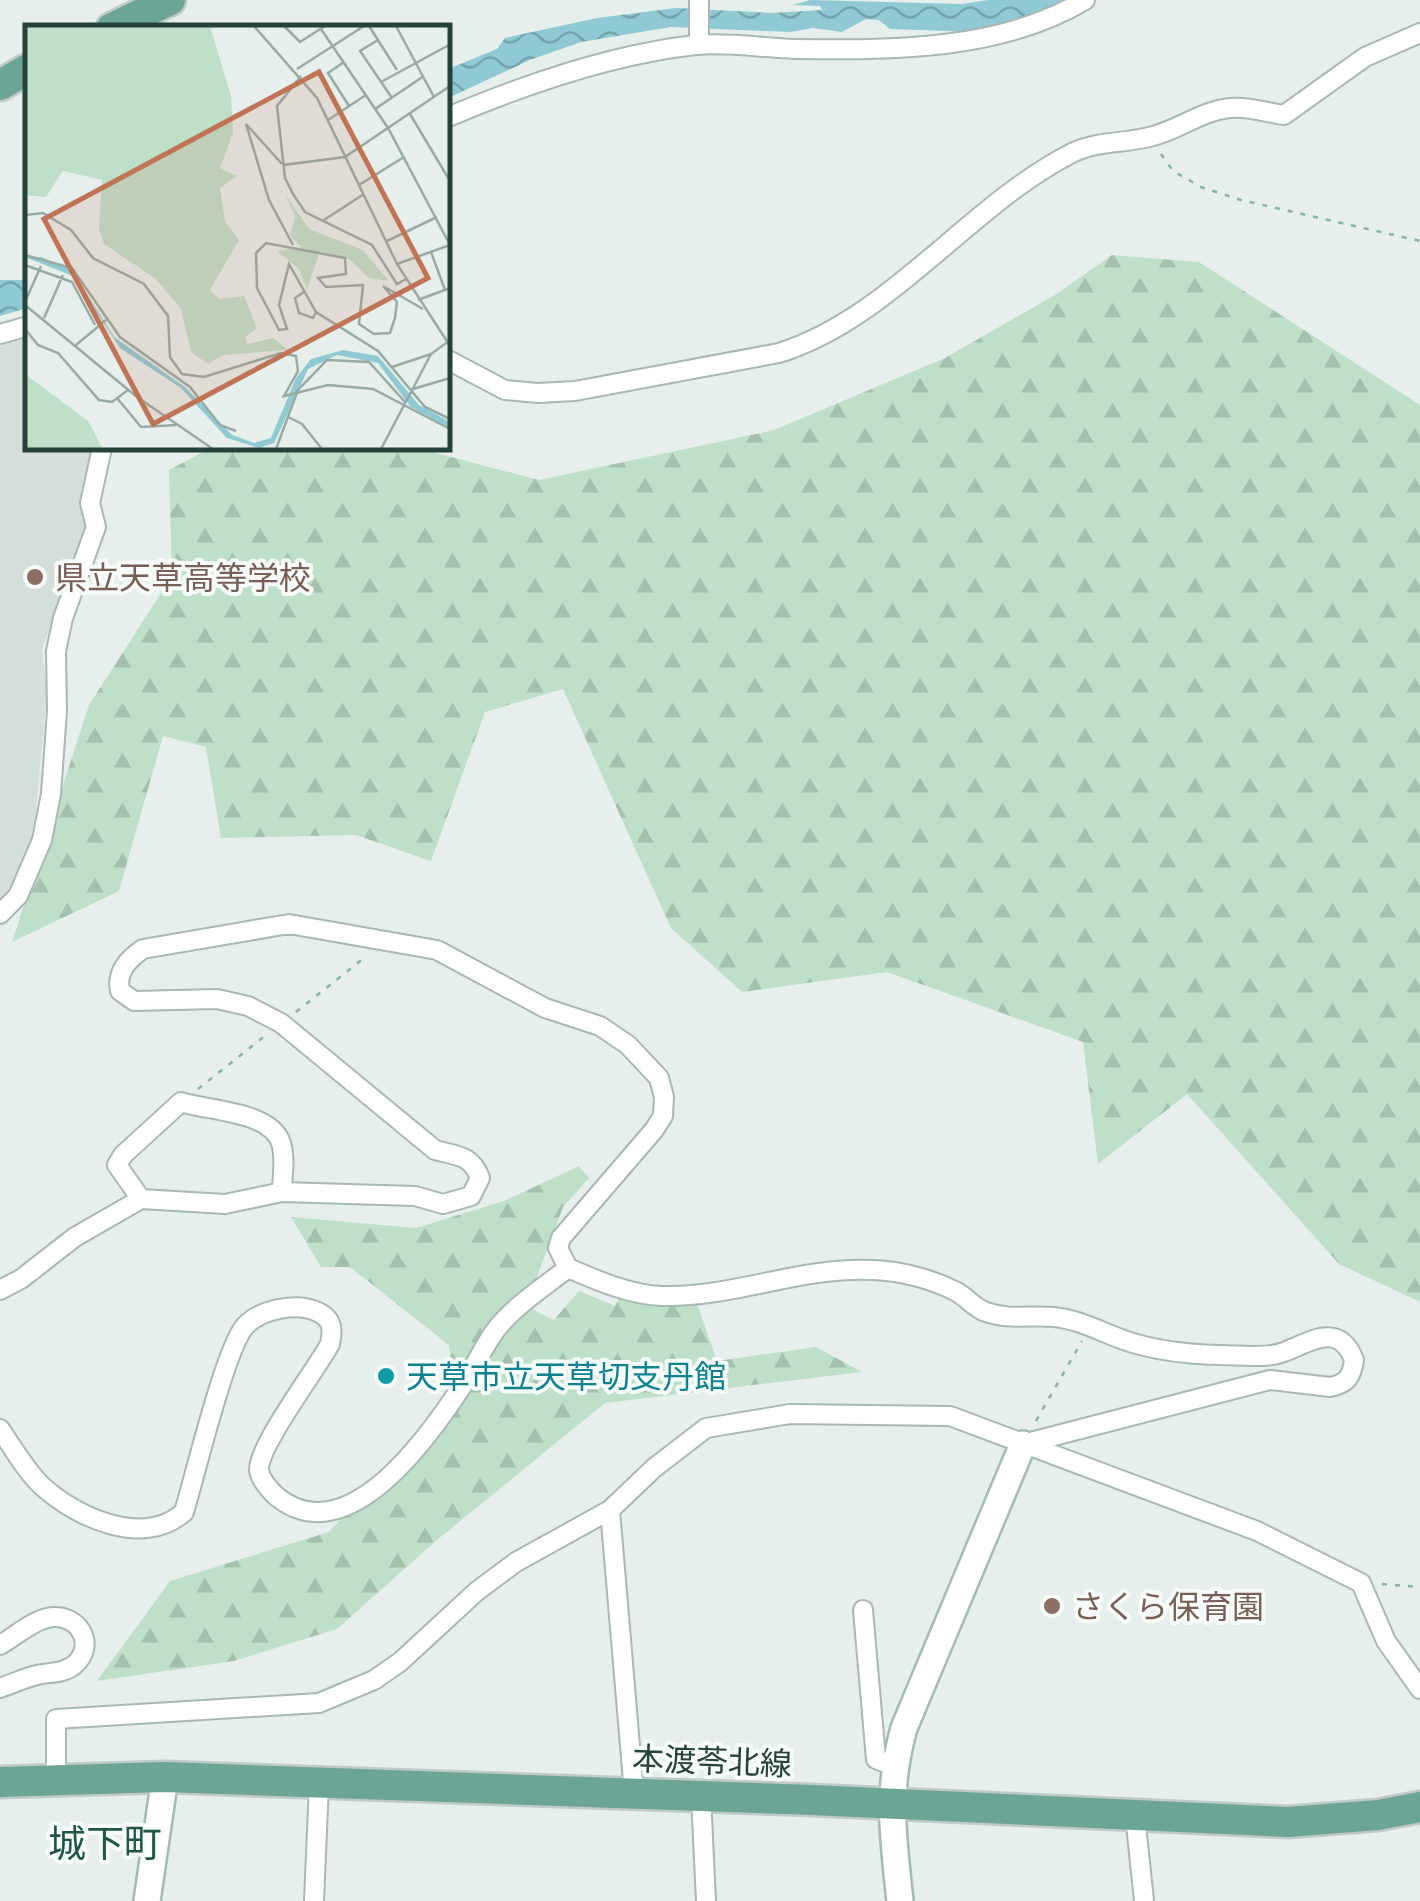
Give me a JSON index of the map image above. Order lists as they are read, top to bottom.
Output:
{
  "streets": {
    "main road": ["本渡苓北線"]
  },
  "districts": ["城下町"],
  "places": ["県立天草高等学校", "天草市立天草切支丹館", "さくら保育園"]
}
